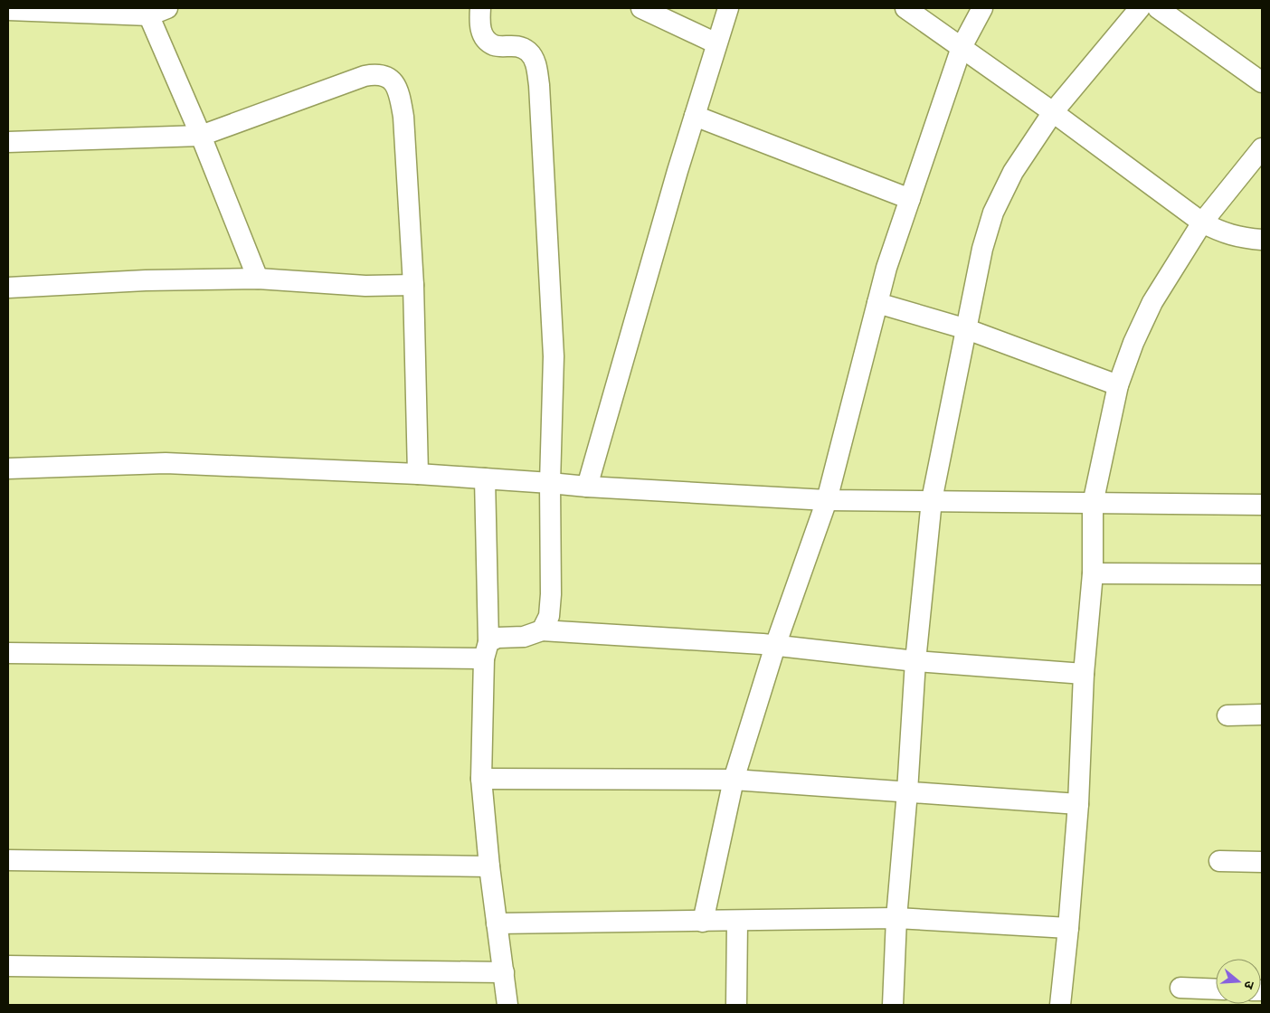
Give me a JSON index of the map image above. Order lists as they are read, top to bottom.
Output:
{
  "north": "right"
}
